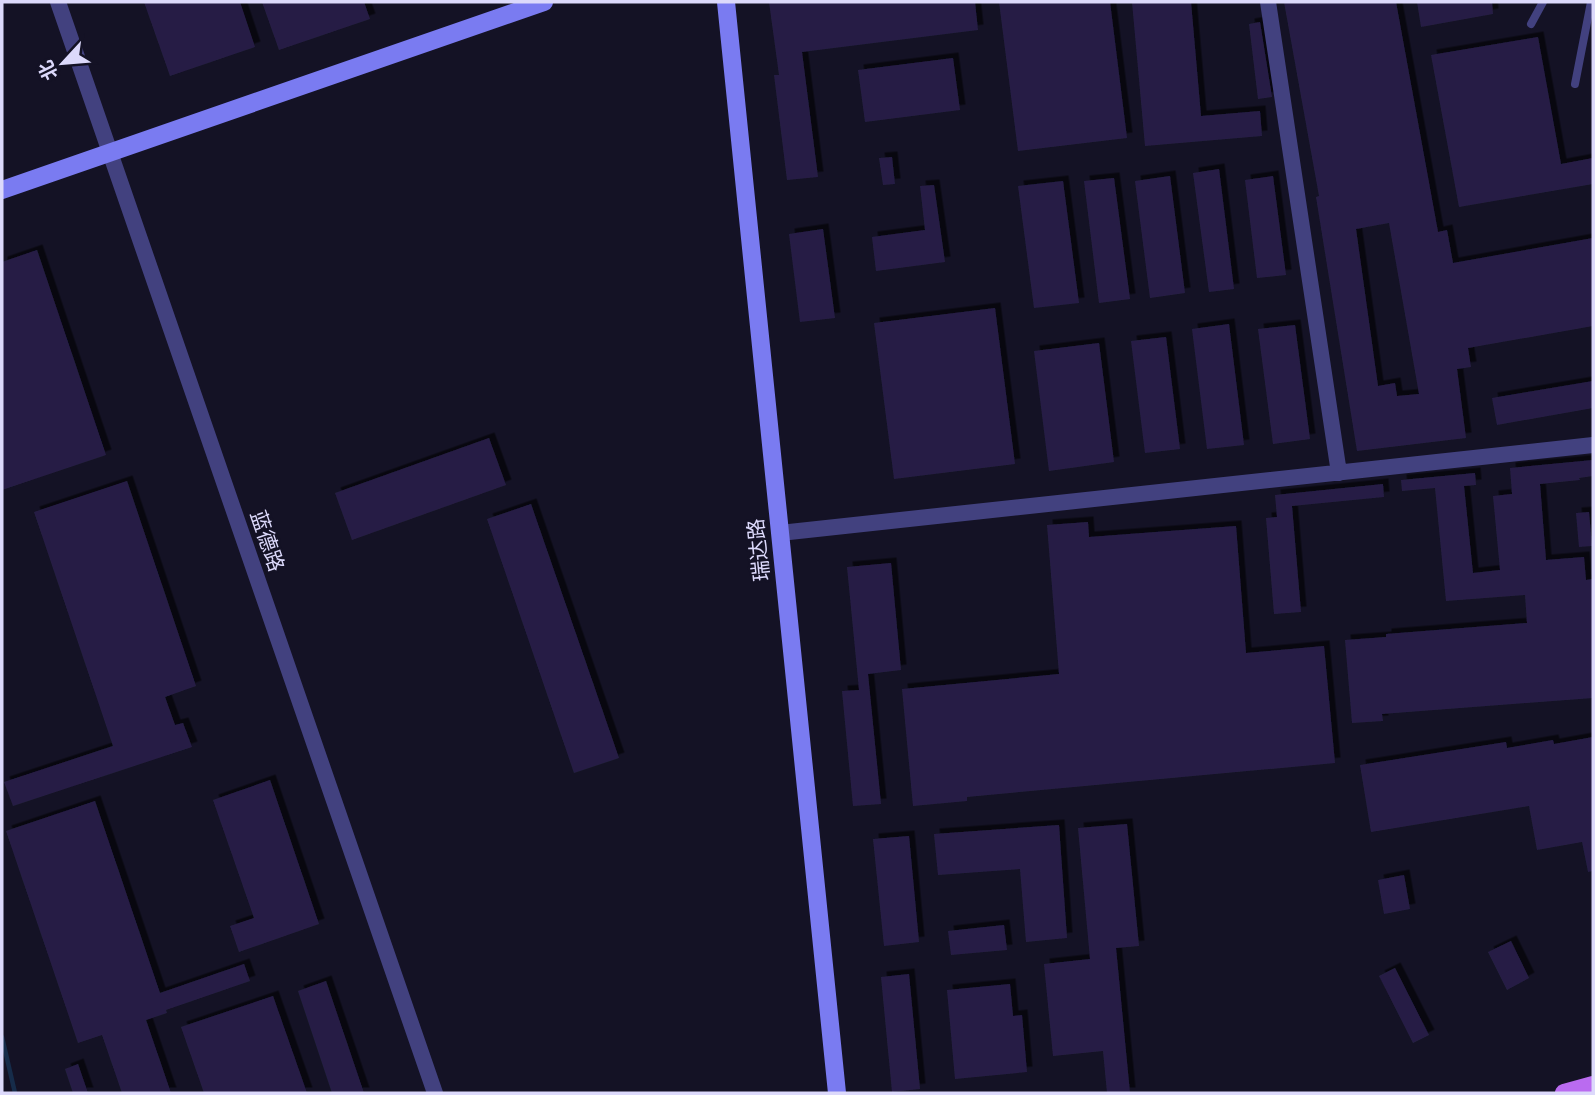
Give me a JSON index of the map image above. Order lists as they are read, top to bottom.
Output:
{
  "streets": {
    "street": ["蓝德路", "瑞达路"]
  },
  "north": "bottom left"
}
